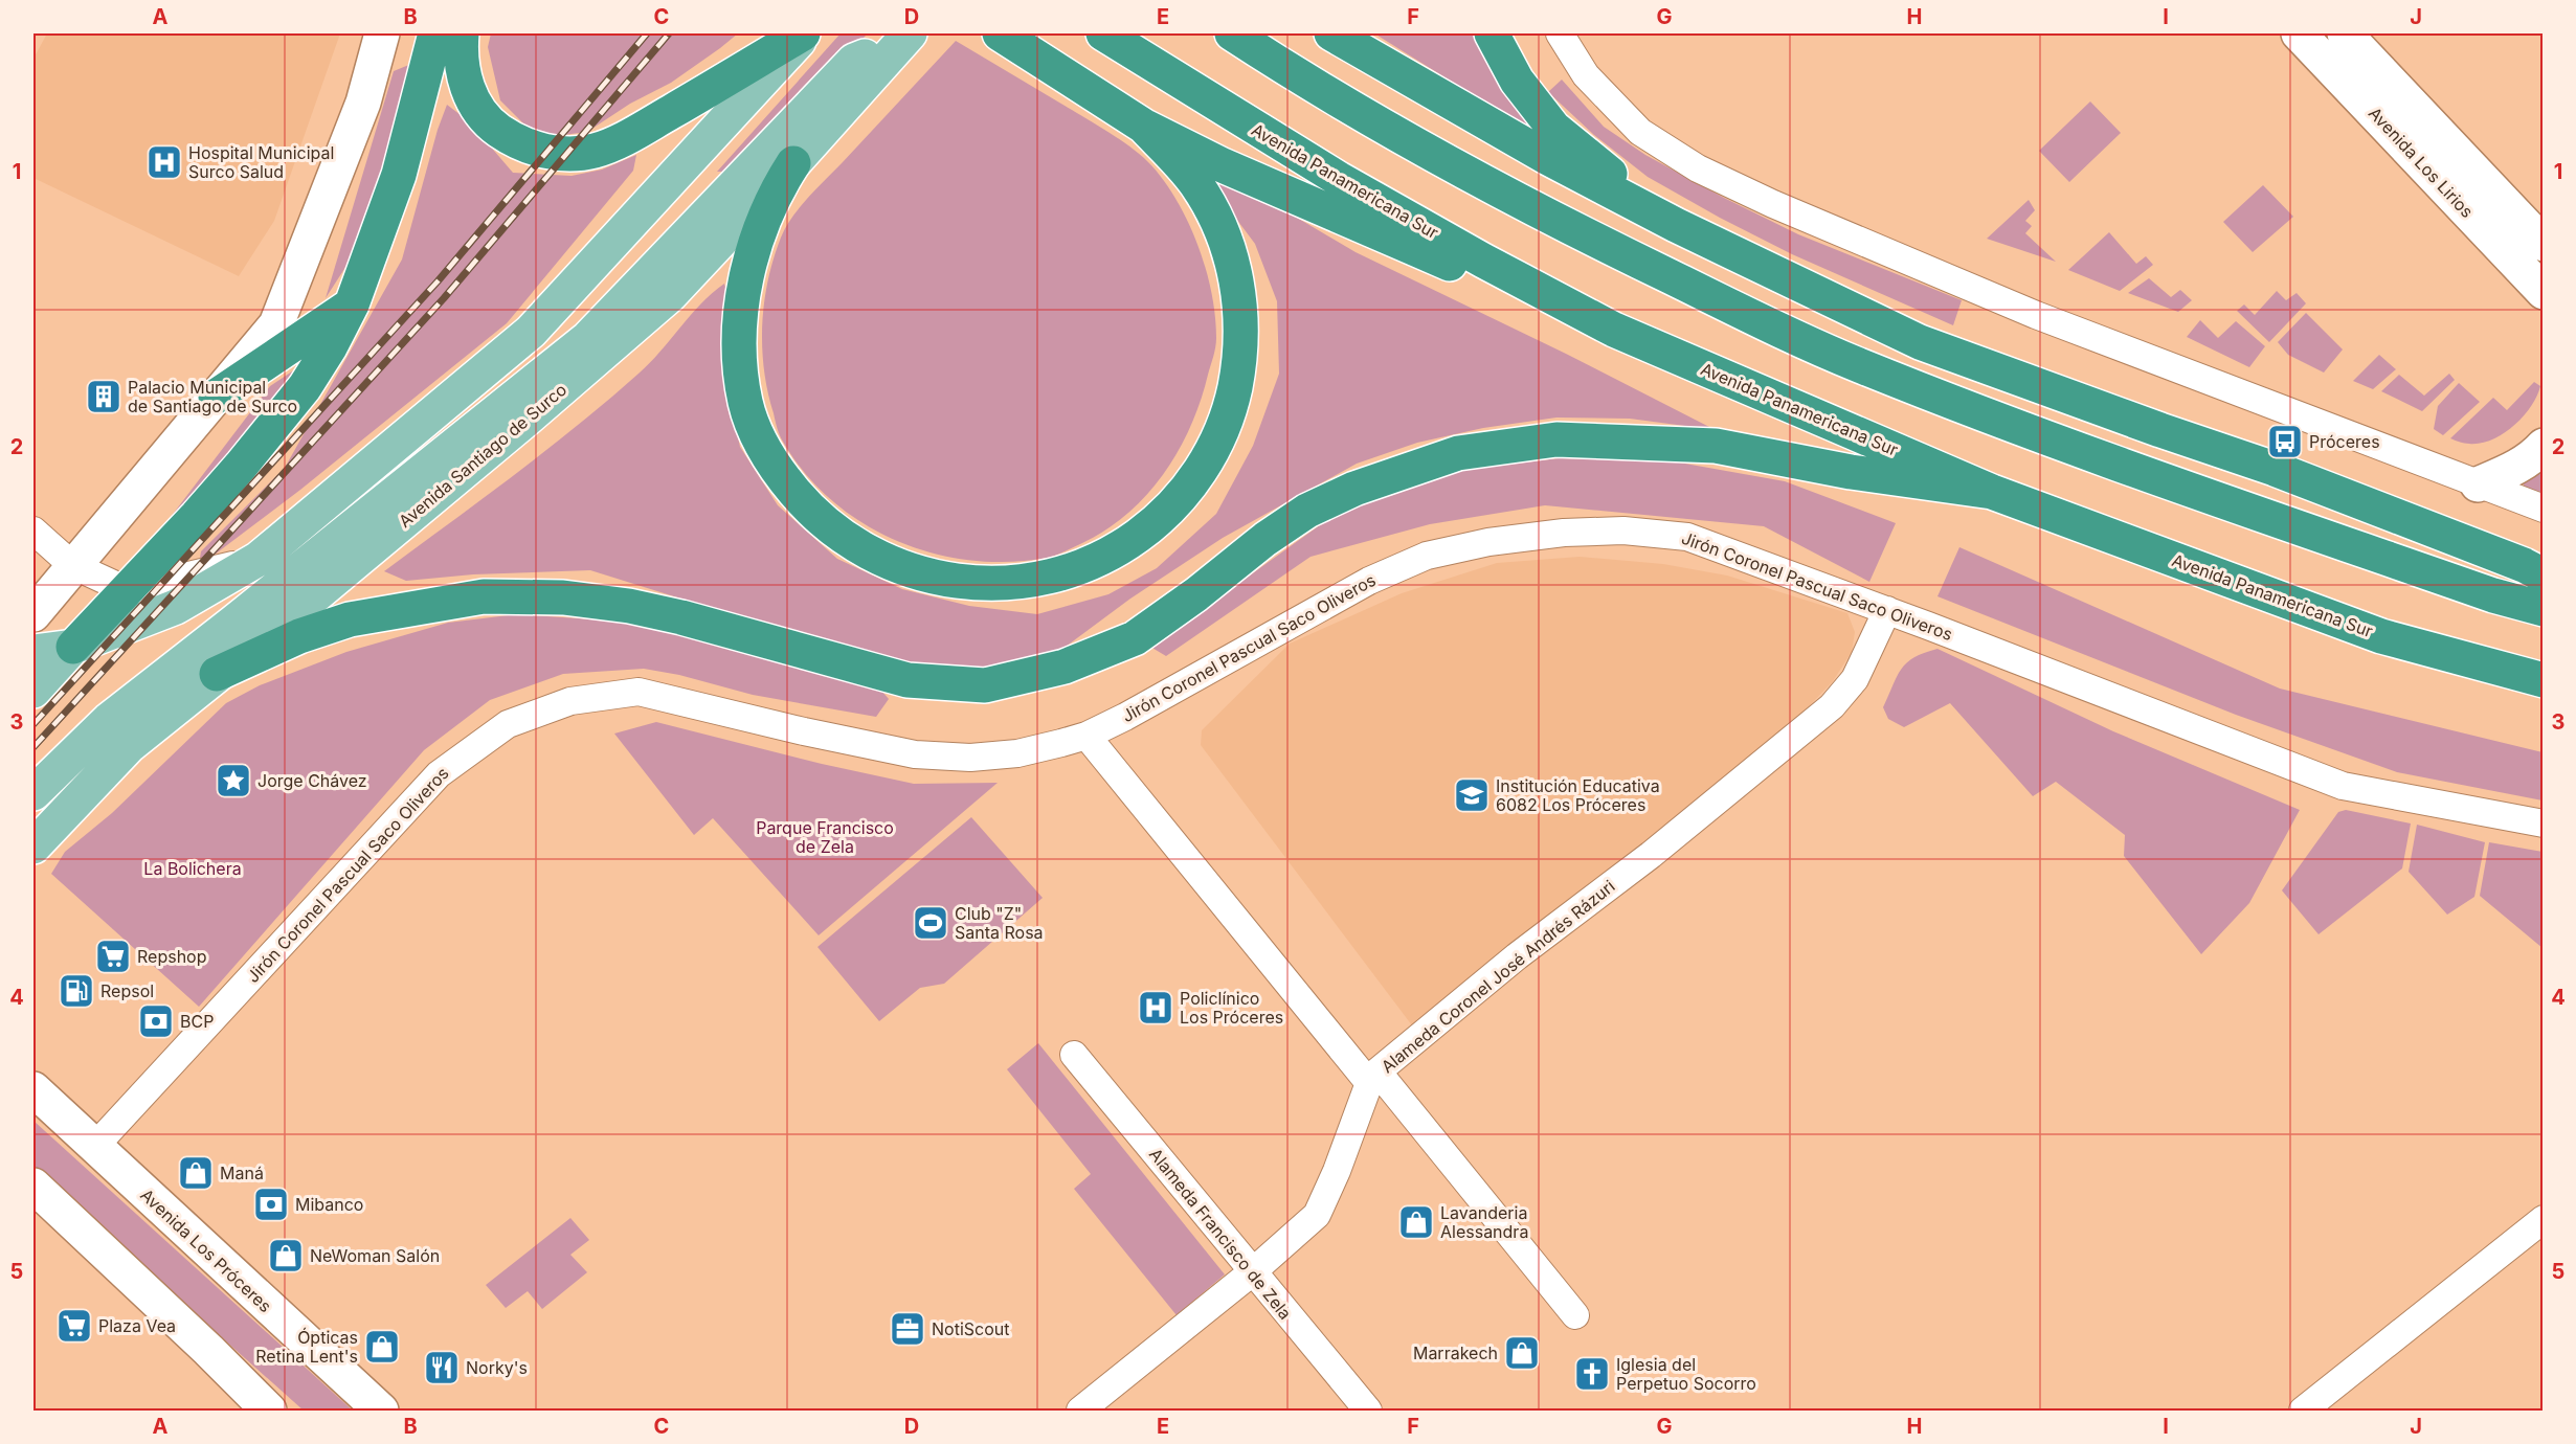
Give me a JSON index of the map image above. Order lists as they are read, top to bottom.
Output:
{
  "streets": {
    "highway": ["Avenida Panamericana Sur"],
    "main road": ["Avenida Los Lirios", "Avenida Santiago de Surco", "Avenida Los Próceres"],
    "street": ["Jirón Coronel Pascual Saco Oliveros", "Alameda Coronel José Andrés Rázuri", "Alameda Francisco de Zela"]
  },
  "crossings": [
    ["Jirón Coronel Pascual Saco Oliveros", "Alameda Coronel José Andrés Rázuri"],
    ["Jirón Coronel Pascual Saco Oliveros", "Avenida Los Próceres"],
    ["Alameda Coronel José Andrés Rázuri", "Alameda Francisco de Zela"]
  ],
  "parks": ["Parque Francisco de Zela", "La Bolichera"],
  "places": {
    "hospital": ["Hospital Municipal Surco Salud", "Policlínico Los Próceres"],
    "building": ["Palacio Municipal de Santiago de Surco"],
    "bus stop": ["Próceres"],
    "place": ["Jorge Chávez"],
    "school or university": ["Institución Educativa 6082 Los Próceres"],
    "sports": ["Club \"Z\" Santa Rosa"],
    "supermarket": ["Repshop", "Plaza Vea"],
    "fuel station": ["Repsol"],
    "bank": ["BCP", "Mibanco"],
    "shop": [
      "Maná",
      "Lavanderia Alessandra",
      "NeWoman Salón",
      "Ópticas Retina Lent's",
      "Marrakech"
    ],
    "office": ["NotiScout"],
    "restaurant": ["Norky's"],
    "church": ["Iglesia del Perpetuo Socorro"]
  },
  "grid": {
    "columns": [
      "A",
      "B",
      "C",
      "D",
      "E",
      "F",
      "G",
      "H",
      "I",
      "J"
    ],
    "rows": [
      "1",
      "2",
      "3",
      "4",
      "5"
    ]
  }
}
